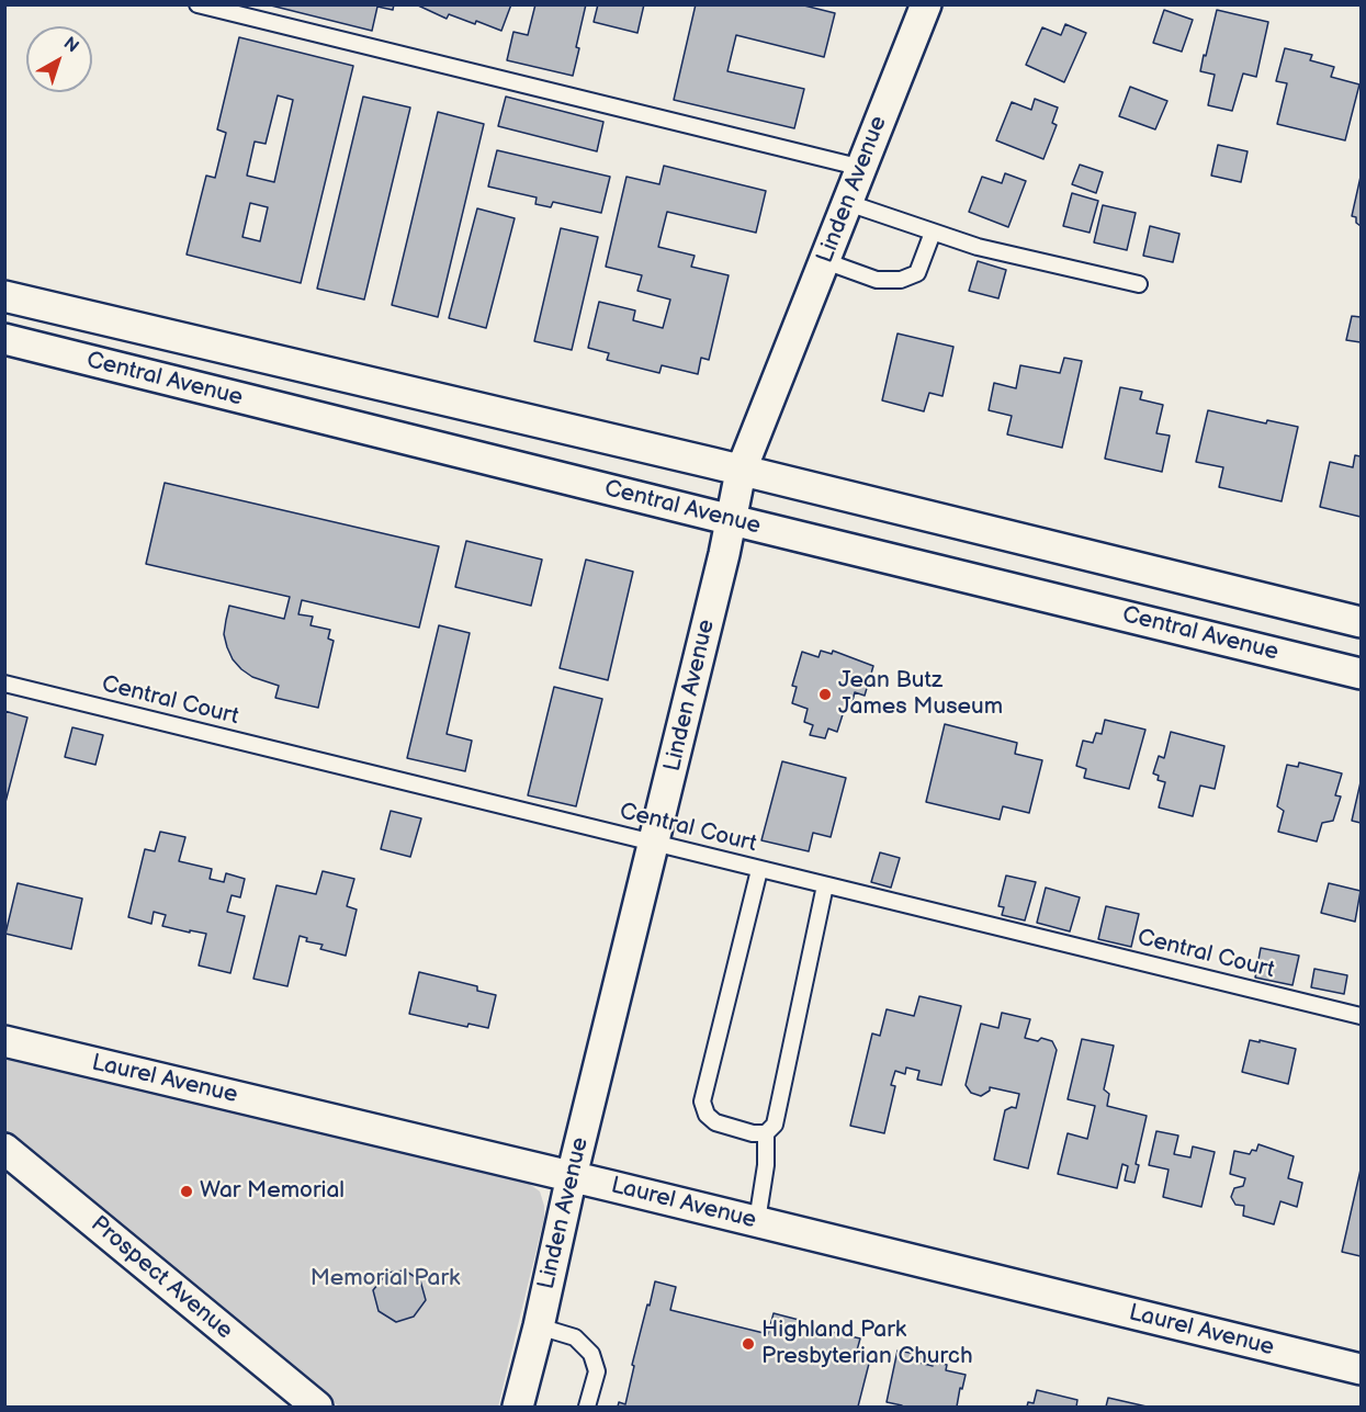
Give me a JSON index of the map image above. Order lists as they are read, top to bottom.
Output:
{
  "streets": {
    "street": [
      "Linden Avenue",
      "Central Avenue",
      "Laurel Avenue",
      "Prospect Avenue"
    ],
    "lane": ["Central Court"]
  },
  "crossings": [
    ["Linden Avenue", "Central Avenue"],
    ["Linden Avenue", "Central Court"],
    ["Linden Avenue", "Laurel Avenue"]
  ],
  "parks": ["Memorial Park"],
  "places": ["Jean Butz James Museum", "War Memorial", "Highland Park Presbyterian Church"],
  "north": "top right"
}
